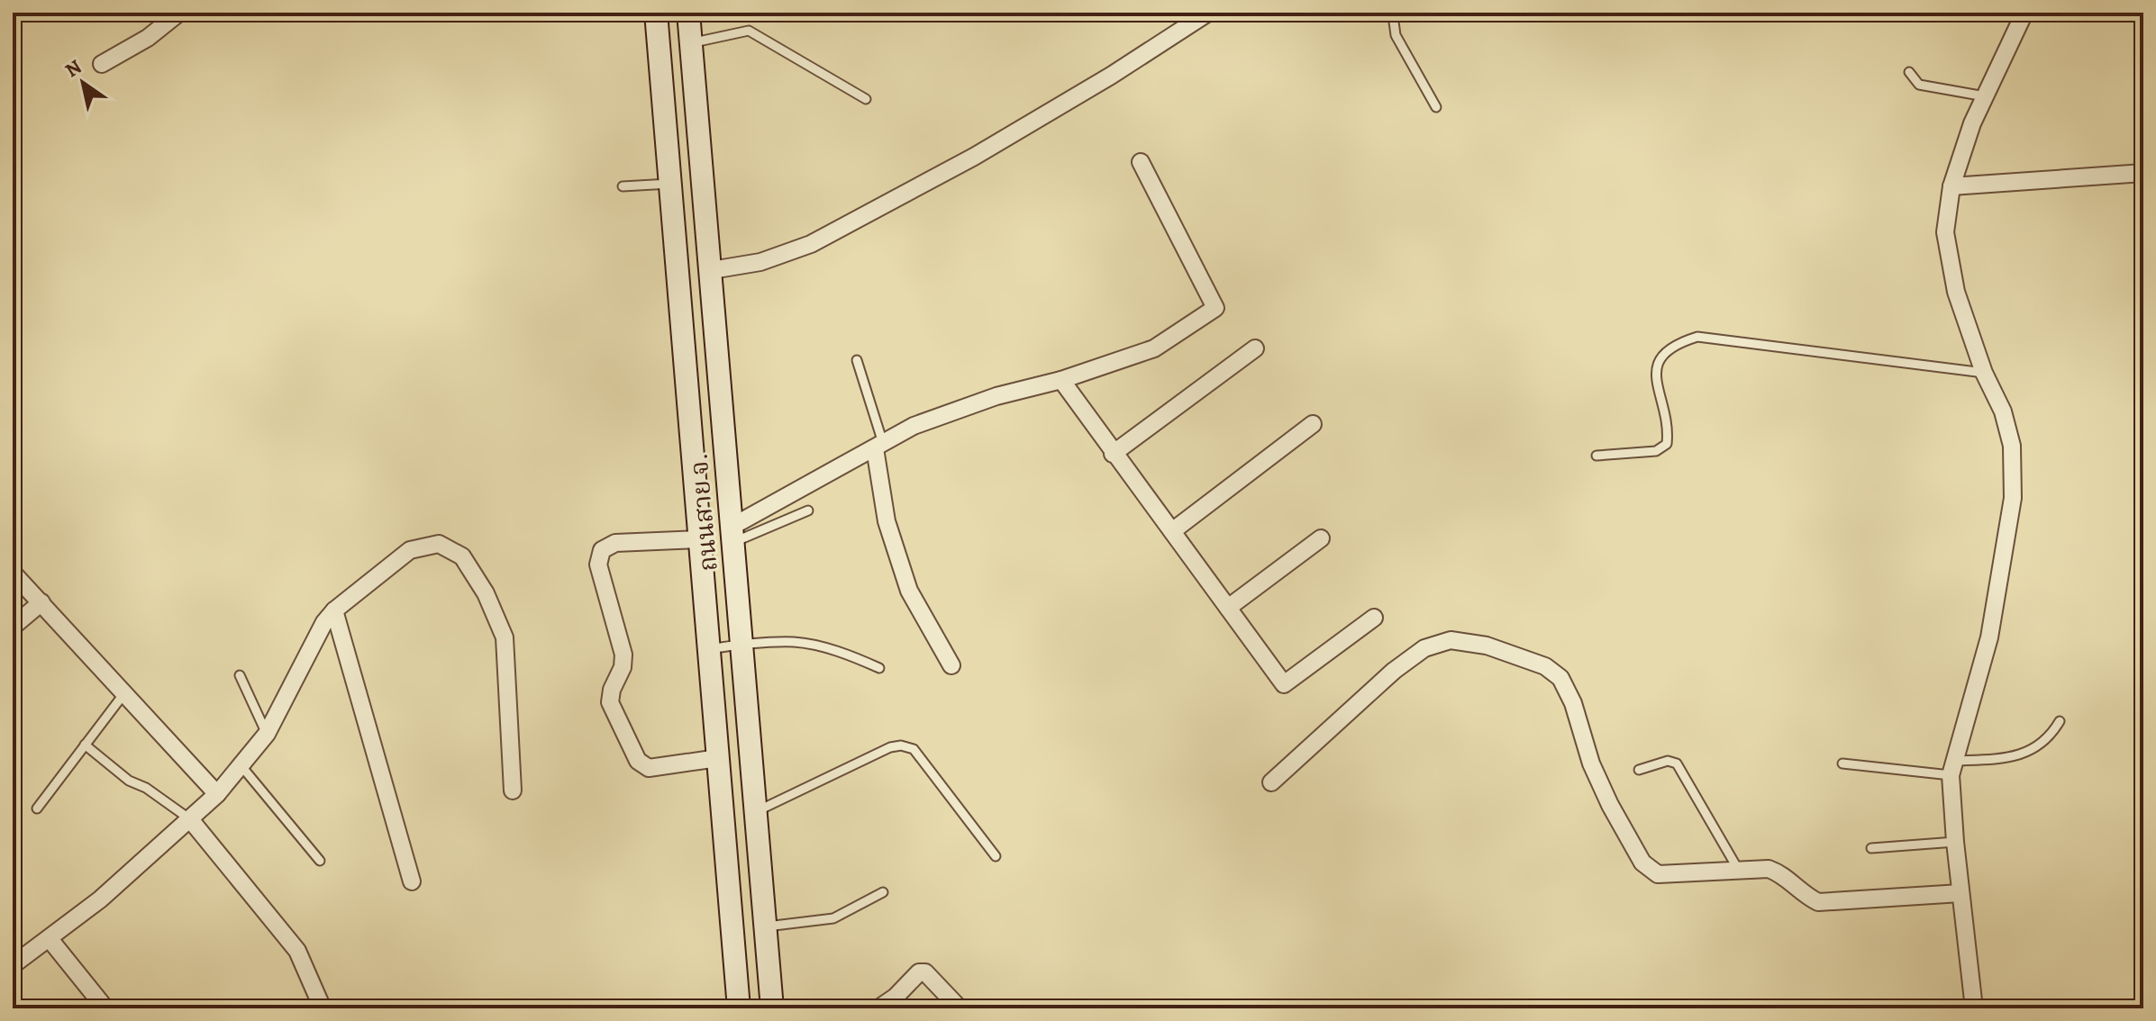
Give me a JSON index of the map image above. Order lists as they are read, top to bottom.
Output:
{
  "streets": {
    "main road": ["ถนนสาย จ."]
  },
  "north": "top left"
}
